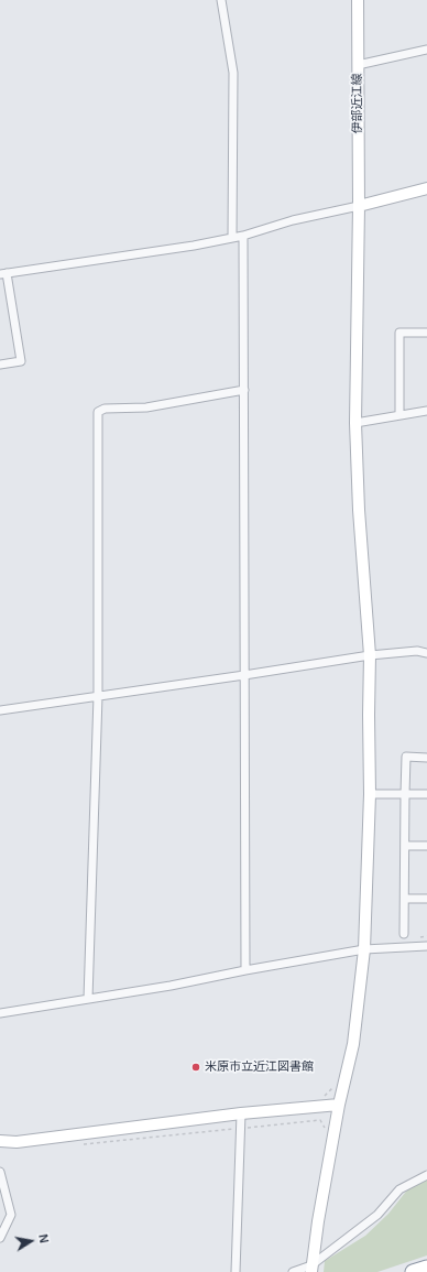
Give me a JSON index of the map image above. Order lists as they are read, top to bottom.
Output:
{
  "streets": {
    "street": ["伊部近江線"]
  },
  "places": ["米原市立近江図書館"],
  "north": "right"
}
